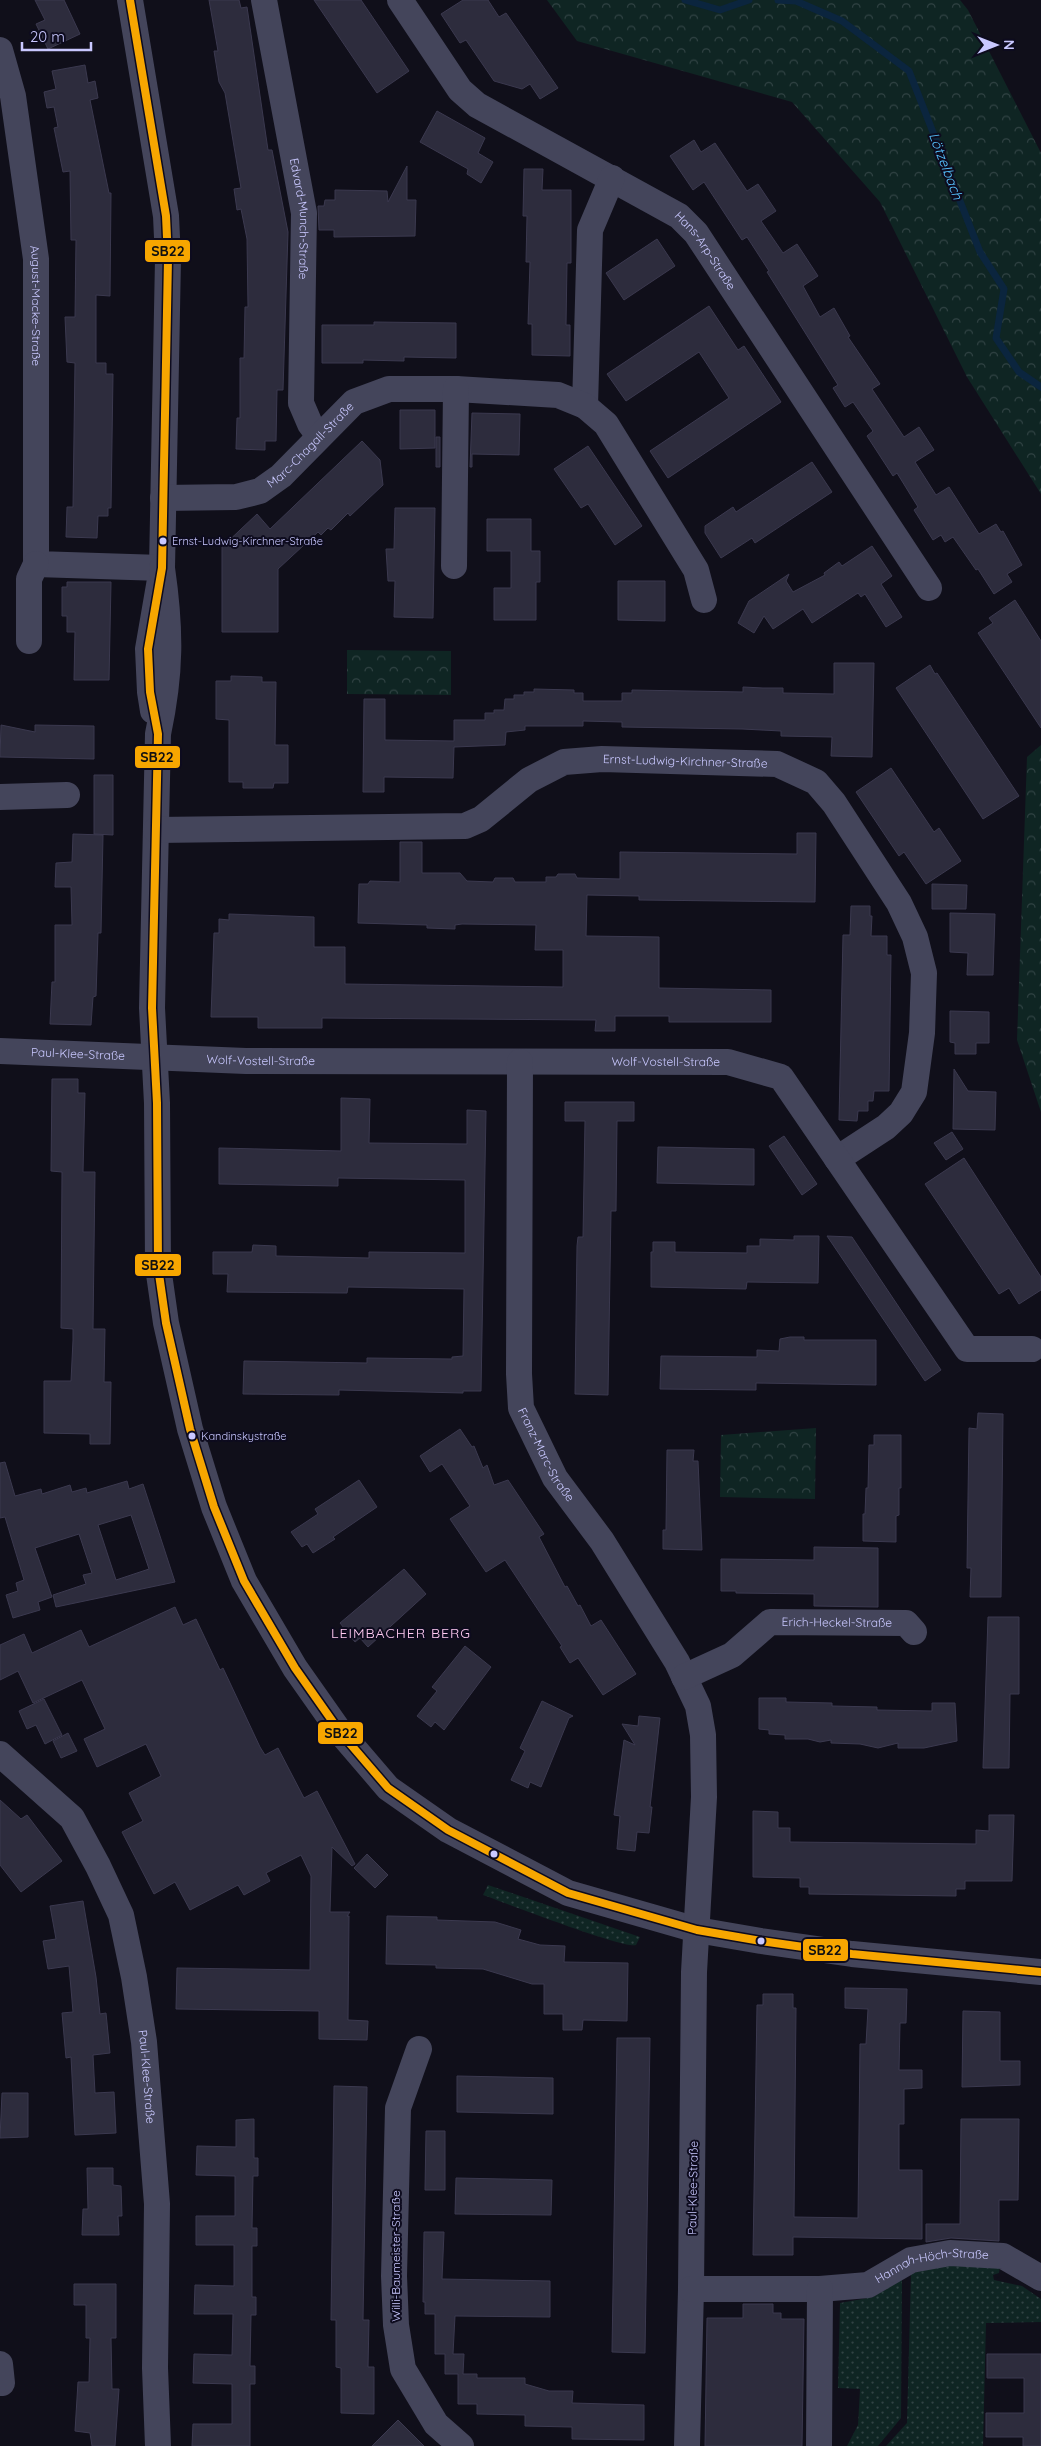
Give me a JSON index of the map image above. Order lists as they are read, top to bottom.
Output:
{
  "streets": {
    "street": [
      "Edvard-Munch-Straße",
      "Hans-Arp-Straße",
      "August-Macke-Straße",
      "Marc-Chagall-Straße",
      "Ernst-Ludwig-Kirchner-Straße",
      "Paul-Klee-Straße",
      "Wolf-Vostell-Straße",
      "Franz-Marc-Straße",
      "Erich-Heckel-Straße",
      "Willi-Baumeister-Straße",
      "Hannah-Höch-Straße"
    ]
  },
  "crossings": [
    ["Edvard-Munch-Straße", "Marc-Chagall-Straße"],
    ["Ernst-Ludwig-Kirchner-Straße", "Wolf-Vostell-Straße"],
    ["Paul-Klee-Straße", "Wolf-Vostell-Straße"],
    ["Paul-Klee-Straße", "Franz-Marc-Straße"],
    ["Paul-Klee-Straße", "Hannah-Höch-Straße"],
    ["Wolf-Vostell-Straße", "Franz-Marc-Straße"],
    ["Franz-Marc-Straße", "Erich-Heckel-Straße"]
  ],
  "districts": ["LEIMBACHER BERG"],
  "water": ["Lötzelbach"],
  "places": ["Ernst-Ludwig-Kirchner-Straße", "Kandinskystraße"],
  "lines": ["transit line SB22"],
  "scale_bar": "20 m",
  "north": "right"
}
